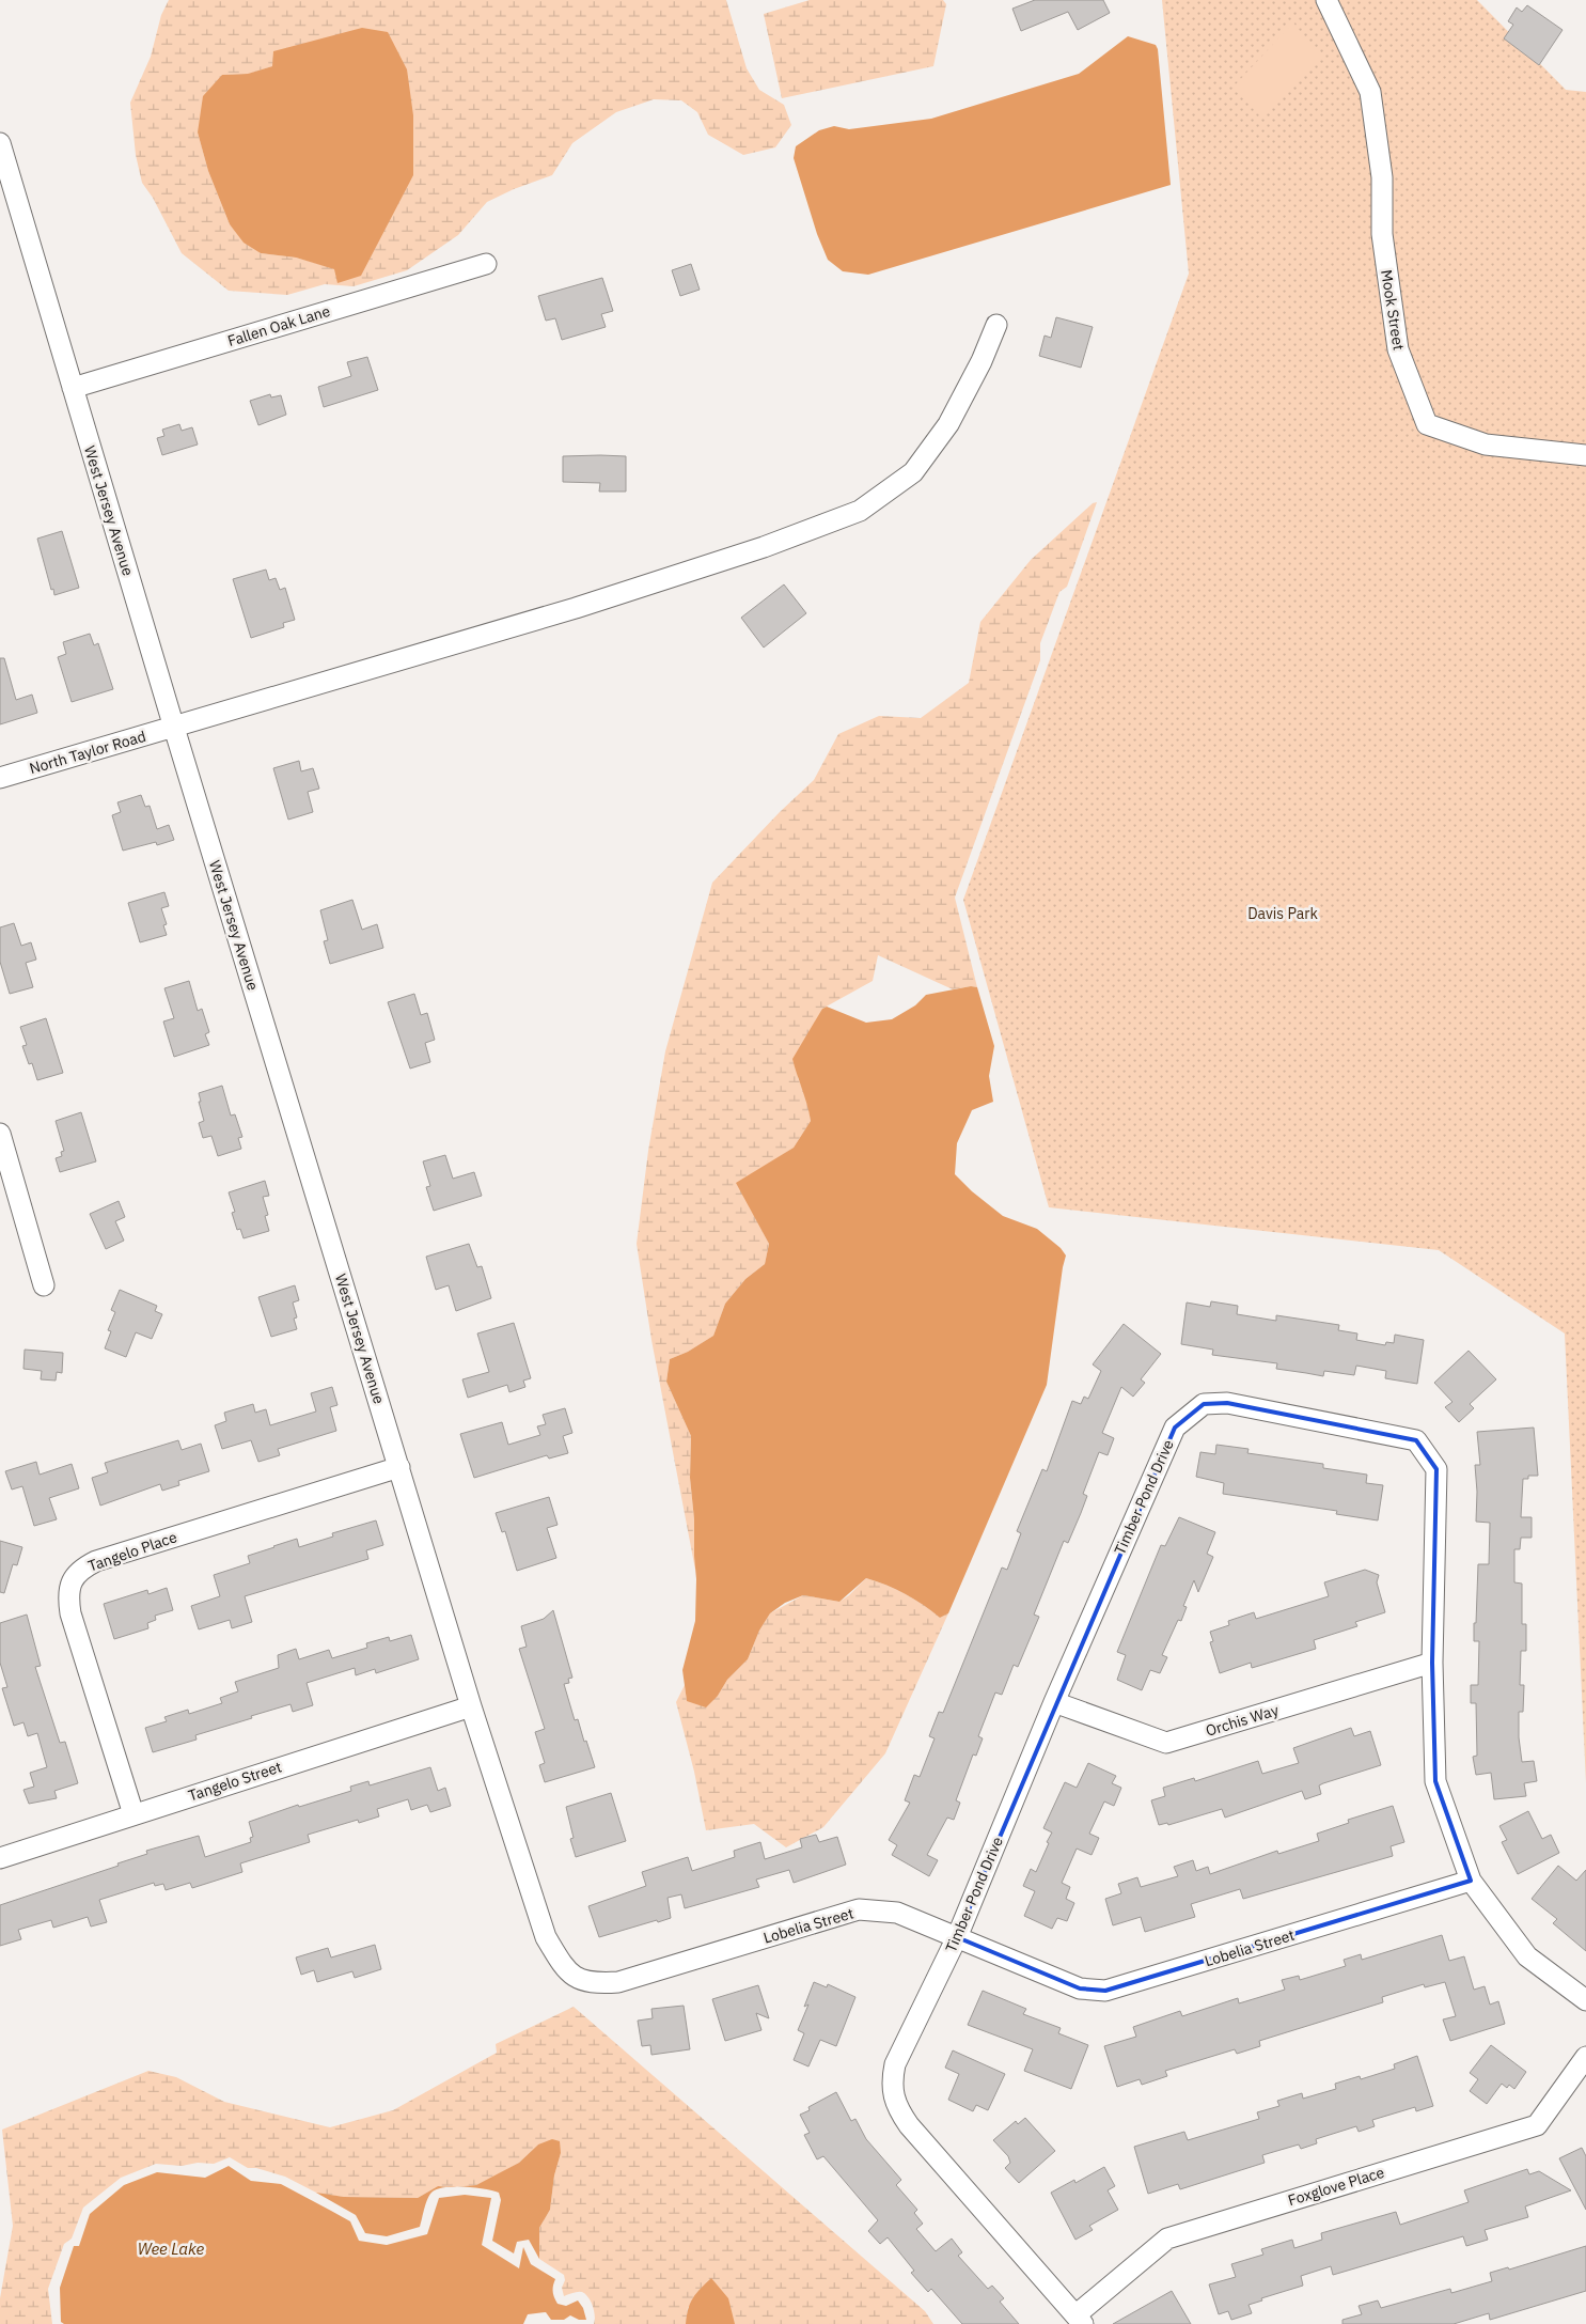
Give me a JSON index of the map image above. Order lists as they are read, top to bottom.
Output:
{
  "streets": {
    "street": [
      "Mook Street",
      "Fallen Oak Lane",
      "West Jersey Avenue",
      "North Taylor Road",
      "Timber Pond Drive",
      "Tangelo Place",
      "Orchis Way",
      "Tangelo Street",
      "Lobelia Street",
      "Foxglove Place"
    ]
  },
  "crossings": [
    ["Fallen Oak Lane", "West Jersey Avenue"],
    ["West Jersey Avenue", "North Taylor Road"],
    ["West Jersey Avenue", "Tangelo Place"],
    ["West Jersey Avenue", "Tangelo Street"],
    ["West Jersey Avenue", "Lobelia Street"],
    ["Timber Pond Drive", "Orchis Way"],
    ["Timber Pond Drive", "Lobelia Street"],
    ["Timber Pond Drive", "Foxglove Place"],
    ["Tangelo Place", "Tangelo Street"],
    ["Tangelo Street", "Lobelia Street"]
  ],
  "water": ["Wee Lake"],
  "parks": ["Davis Park"]
}
